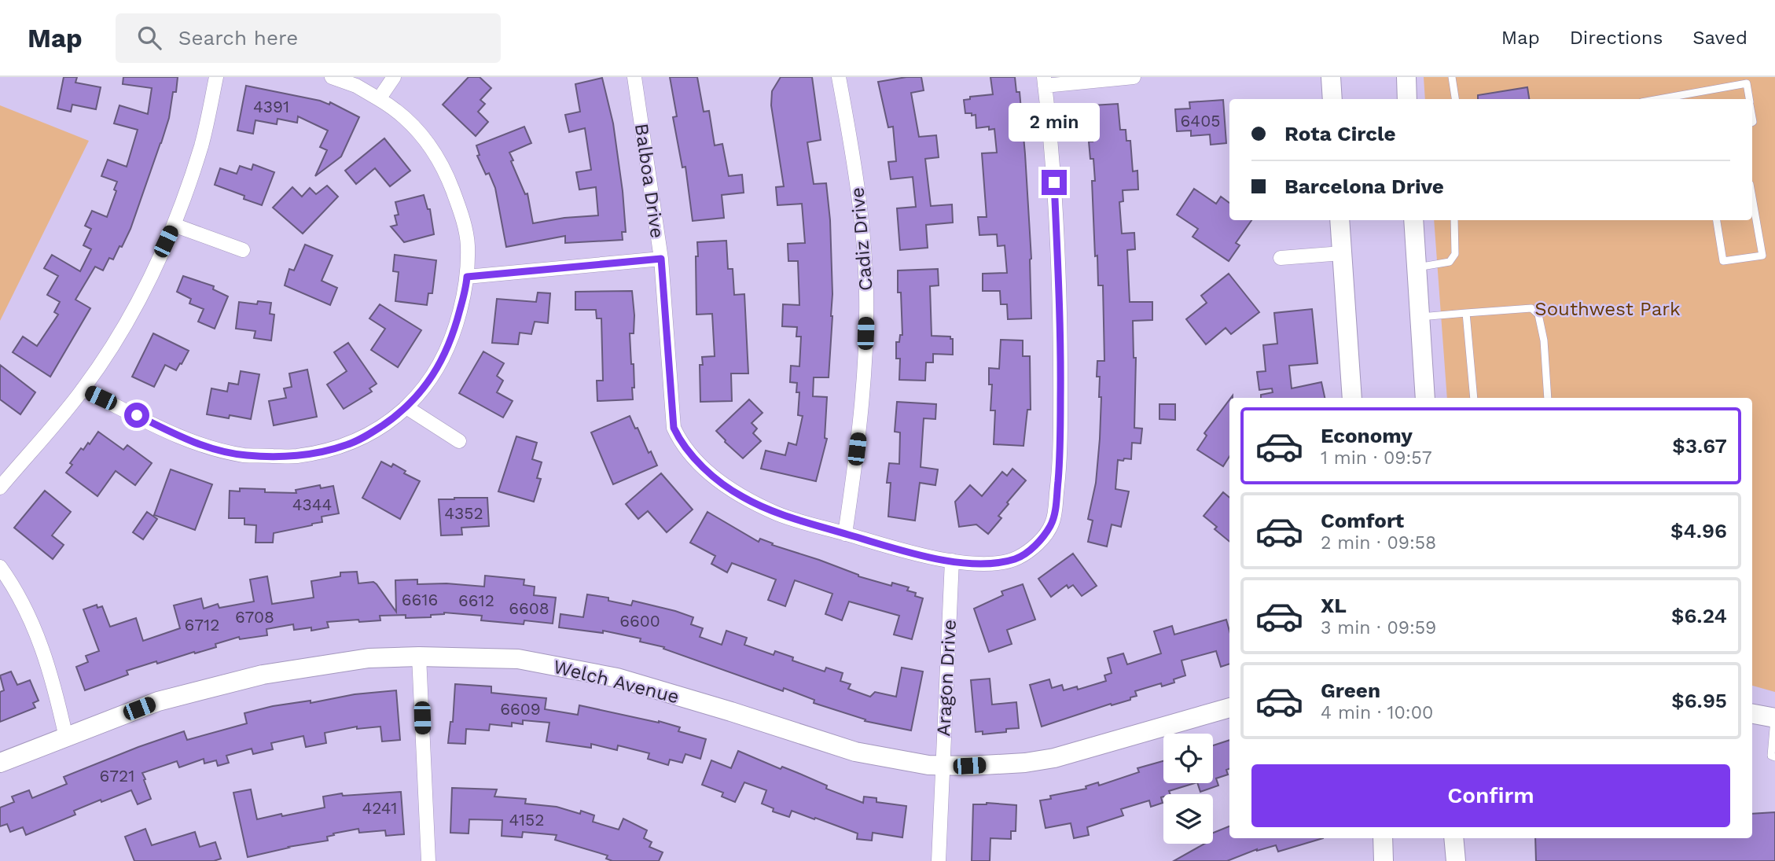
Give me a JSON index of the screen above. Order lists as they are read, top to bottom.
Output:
{
  "streets": {
    "street": [
      "Balboa Drive",
      "Cadiz Drive",
      "Aragon Drive",
      "Welch Avenue"
    ]
  },
  "crossings": [
    ["Balboa Drive", "Cadiz Drive"],
    ["Balboa Drive", "Aragon Drive"],
    ["Aragon Drive", "Welch Avenue"]
  ],
  "parks": ["Southwest Park"],
  "house_numbers": [
    "4391",
    "6405",
    "4344",
    "4352",
    "6616",
    "6612",
    "6608",
    "6708",
    "6600",
    "6712",
    "6609",
    "6721",
    "4241",
    "4152"
  ],
  "page": {
    "header": "Map",
    "search": "Search here",
    "nav": ["Map", "Directions", "Saved"],
    "banner": ["Rota Circle", "Barcelona Drive"],
    "bubble": "2 min",
    "list": [
      {
        "name": "Economy",
        "note": "1 min · 09:57",
        "value": "$3.67"
      },
      {
        "name": "Comfort",
        "note": "2 min · 09:58",
        "value": "$4.96"
      },
      {
        "name": "XL",
        "note": "3 min · 09:59",
        "value": "$6.24"
      },
      {
        "name": "Green",
        "note": "4 min · 10:00",
        "value": "$6.95"
      }
    ],
    "buttons": "Confirm"
  }
}
